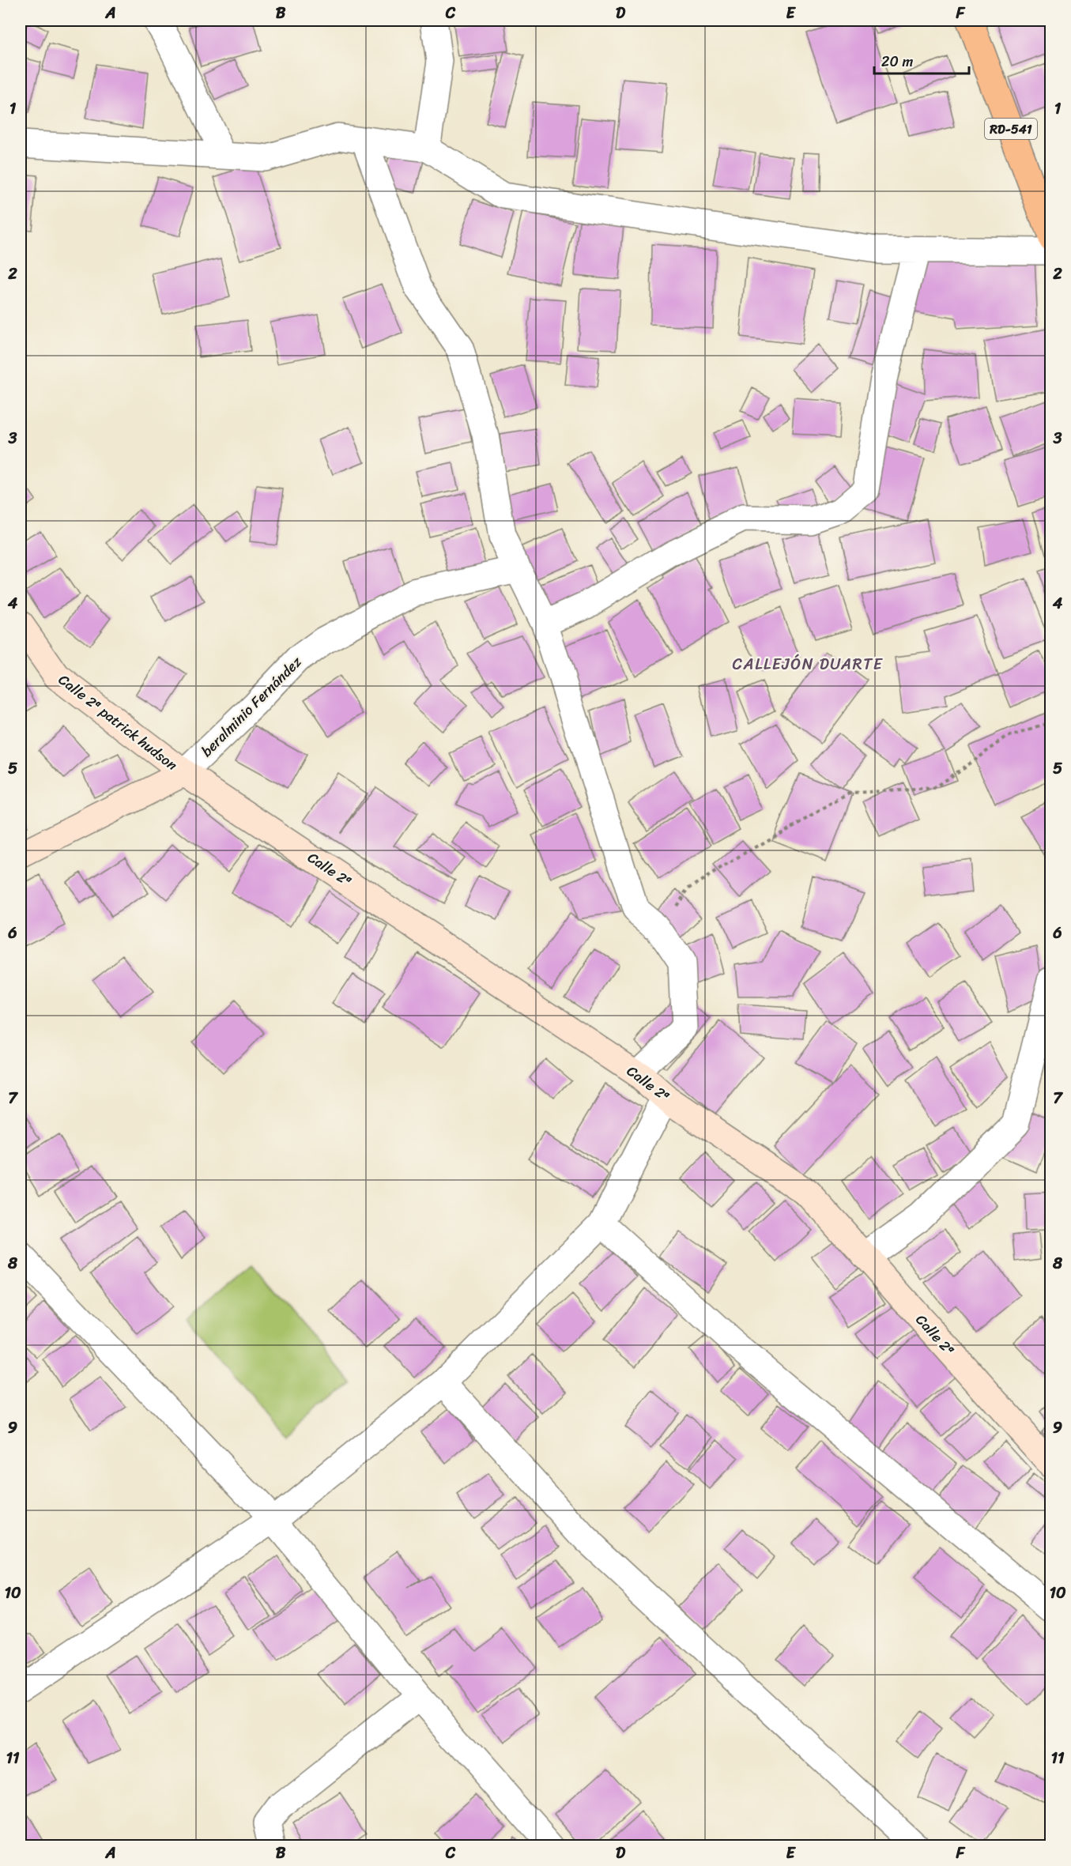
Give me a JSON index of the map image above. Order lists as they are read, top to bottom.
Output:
{
  "streets": {
    "main road": [
      "RD-541",
      "beralminio Fernández",
      "Calle 2ª patrick hudson",
      "Calle 2ª"
    ]
  },
  "crossings": [
    ["beralminio Fernández", "Calle 2ª patrick hudson"],
    ["beralminio Fernández", "Calle 2ª"],
    ["Calle 2ª patrick hudson", "Calle 2ª"]
  ],
  "districts": ["CALLEJÓN DUARTE"],
  "scale_bar": "20 m",
  "grid": {
    "columns": [
      "A",
      "B",
      "C",
      "D",
      "E",
      "F"
    ],
    "rows": [
      "1",
      "2",
      "3",
      "4",
      "5",
      "6",
      "7",
      "8",
      "9",
      "10",
      "11"
    ]
  }
}
